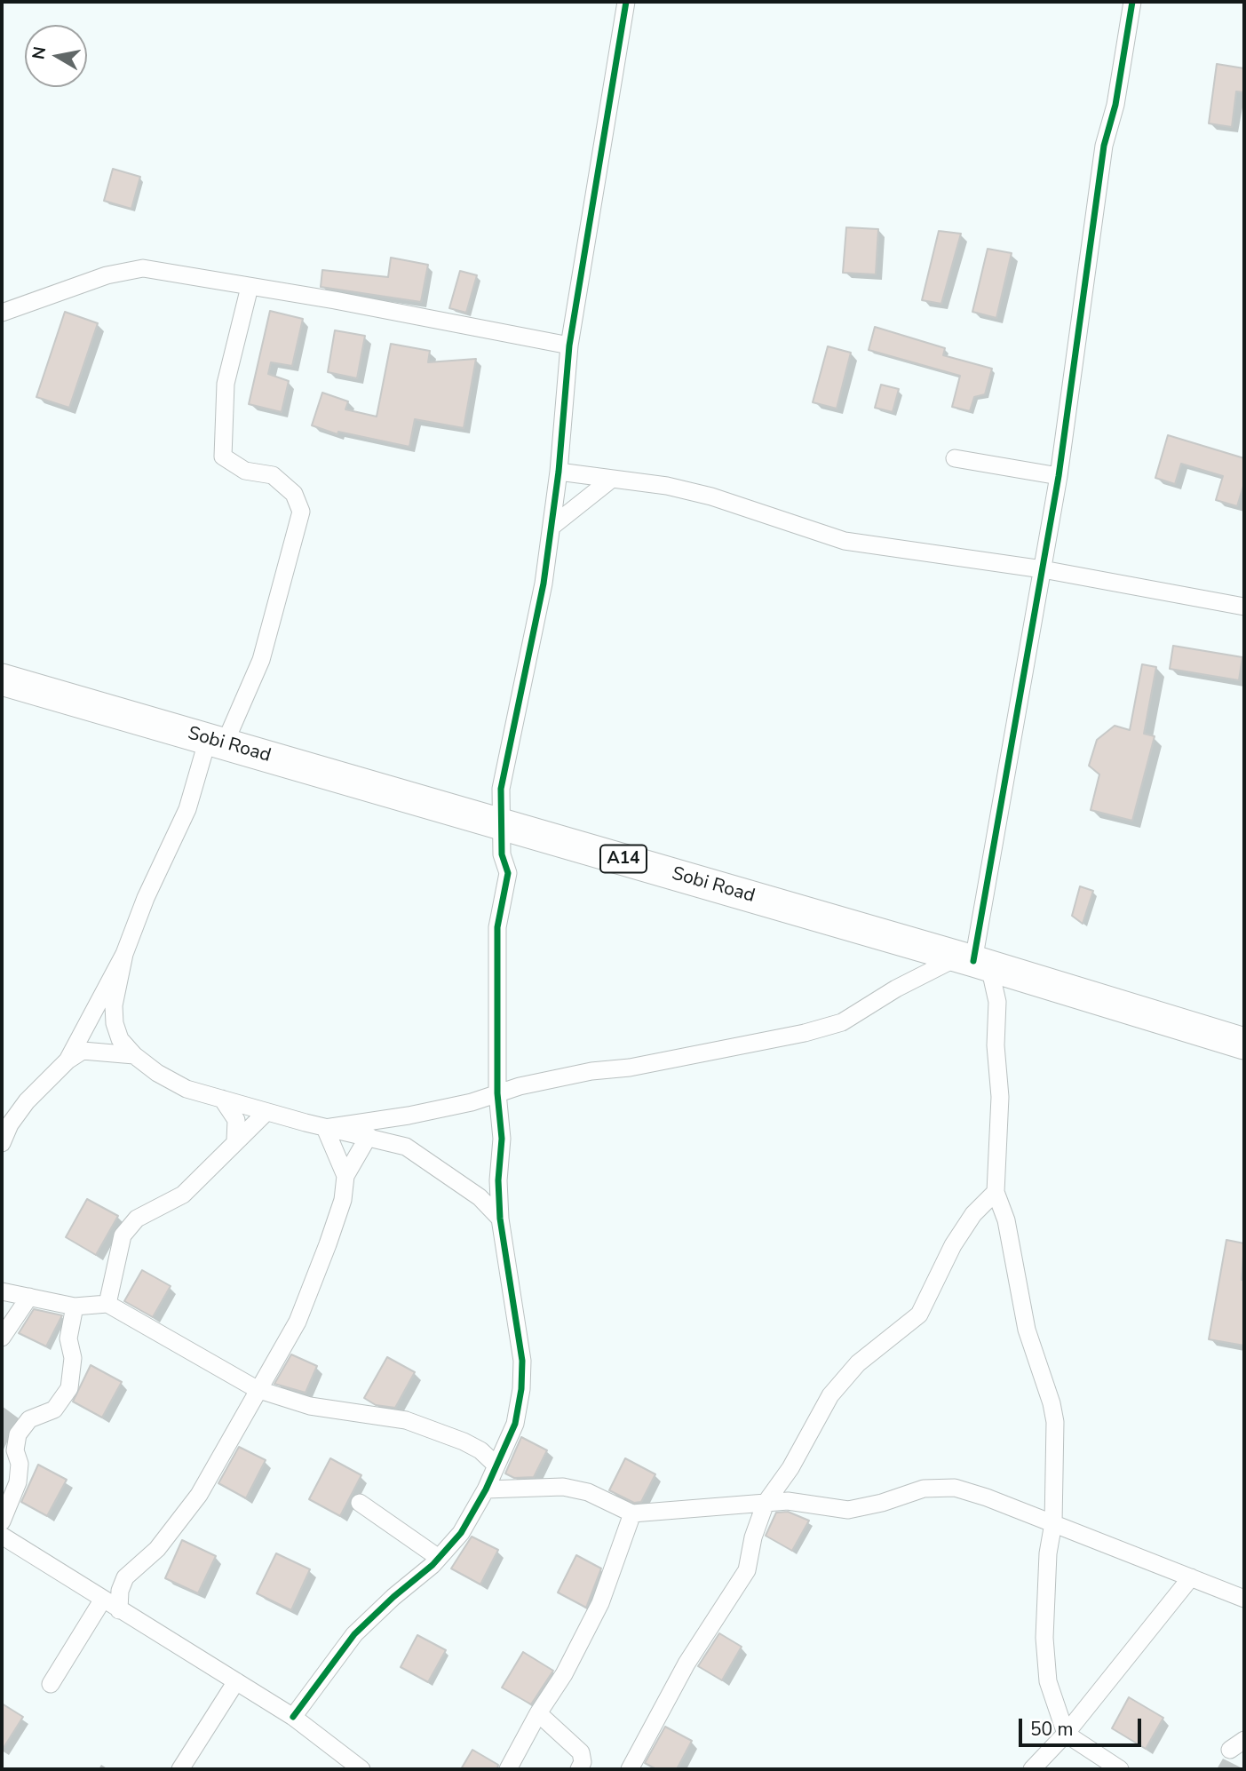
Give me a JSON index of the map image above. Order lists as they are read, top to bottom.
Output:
{
  "streets": {
    "highway": ["Sobi Road", "A14"]
  },
  "scale_bar": "50 m",
  "north": "left"
}
